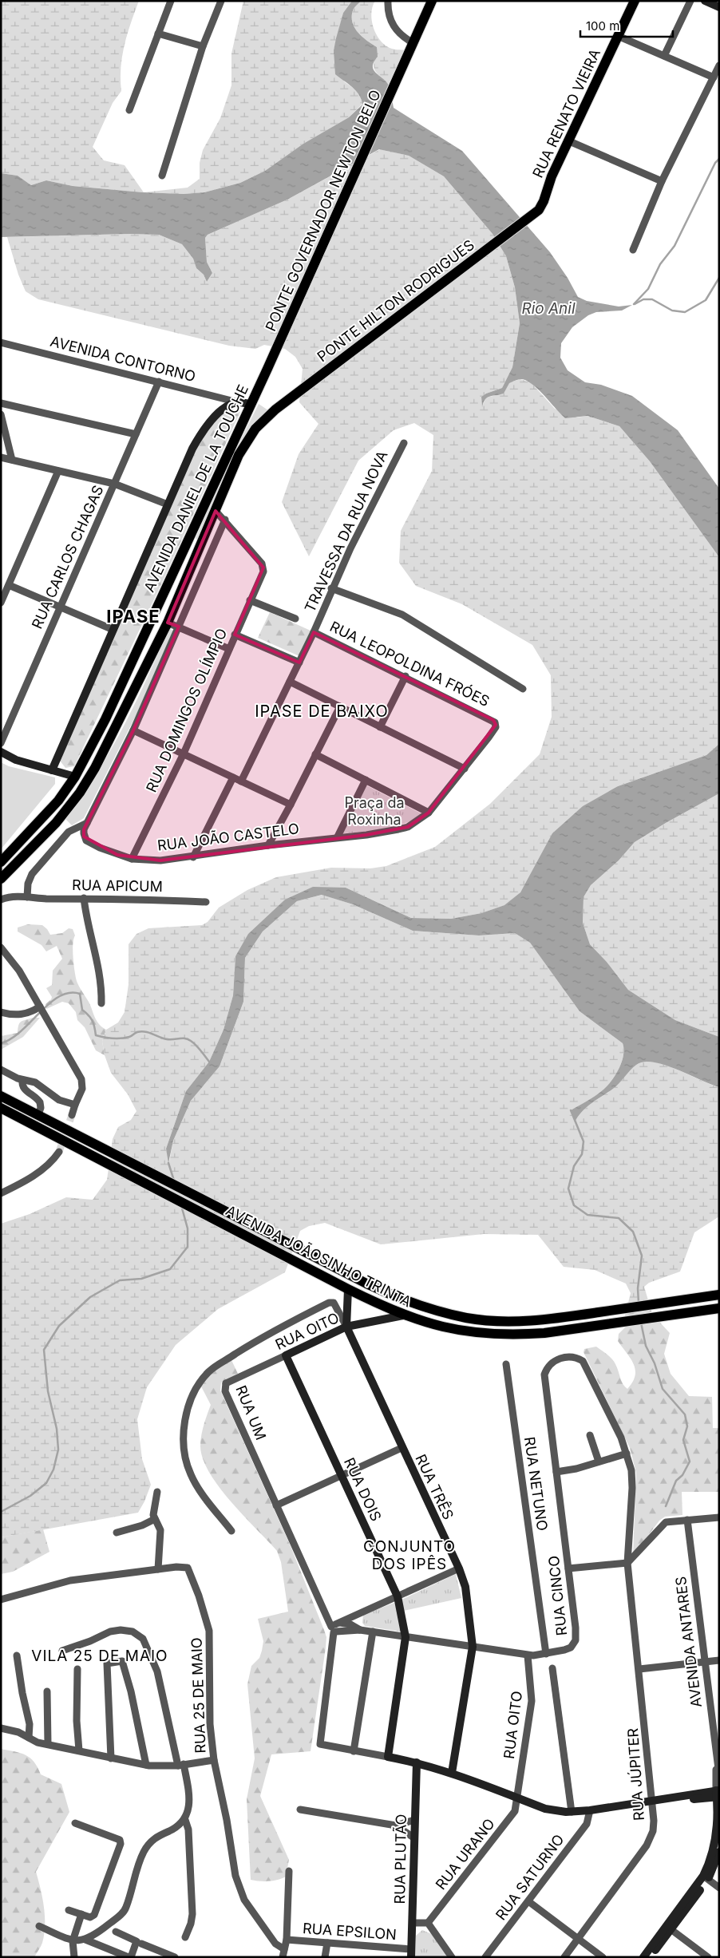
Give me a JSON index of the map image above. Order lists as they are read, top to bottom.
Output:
{
  "streets": {
    "main road": [
      "RUA RENATO VIEIRA",
      "PONTE GOVERNADOR NEWTON BELO",
      "PONTE HILTON RODRIGUES",
      "AVENIDA DANIEL DE LA TOUCHE",
      "AVENIDA JOÃOSINHO TRINTA"
    ],
    "street": [
      "AVENIDA CONTORNO",
      "TRAVESSA DA RUA NOVA",
      "RUA CARLOS CHAGAS",
      "RUA LEOPOLDINA FRÓES",
      "RUA DOMINGOS OLÍMPIO",
      "RUA JOÃO CASTELO",
      "RUA APICUM",
      "RUA OITO",
      "RUA UM",
      "RUA NETUNO",
      "RUA TRÊS",
      "RUA DOIS",
      "RUA CINCO",
      "AVENIDA ANTARES",
      "RUA 25 DE MAIO",
      "RUA JÚPITER",
      "RUA URANO",
      "RUA PLUTÃO",
      "RUA SATURNO",
      "RUA EPSILON"
    ]
  },
  "crossings": [
    ["RUA RENATO VIEIRA", "PONTE HILTON RODRIGUES"],
    ["PONTE GOVERNADOR NEWTON BELO", "AVENIDA DANIEL DE LA TOUCHE"],
    ["PONTE HILTON RODRIGUES", "AVENIDA DANIEL DE LA TOUCHE"],
    ["AVENIDA CONTORNO", "RUA CARLOS CHAGAS"],
    ["TRAVESSA DA RUA NOVA", "RUA LEOPOLDINA FRÓES"],
    ["RUA LEOPOLDINA FRÓES", "RUA JOÃO CASTELO"],
    ["RUA DOMINGOS OLÍMPIO", "RUA JOÃO CASTELO"],
    ["AVENIDA JOÃOSINHO TRINTA", "RUA OITO"],
    ["AVENIDA JOÃOSINHO TRINTA", "RUA TRÊS"],
    ["RUA OITO", "RUA UM"],
    ["RUA OITO", "RUA TRÊS"],
    ["RUA OITO", "RUA DOIS"],
    ["RUA OITO", "RUA CINCO"],
    ["RUA OITO", "RUA URANO"],
    ["RUA UM", "RUA CINCO"],
    ["RUA NETUNO", "RUA CINCO"],
    ["RUA TRÊS", "RUA CINCO"],
    ["RUA DOIS", "RUA CINCO"],
    ["RUA CINCO", "RUA JÚPITER"],
    ["RUA PLUTÃO", "RUA EPSILON"]
  ],
  "districts": [
    "IPASE",
    "IPASE DE BAIXO",
    "CONJUNTO DOS IPÊS",
    "VILA 25 DE MAIO"
  ],
  "water": ["Rio Anil"],
  "parks": ["Praça da Roxinha"],
  "scale_bar": "100 m"
}
